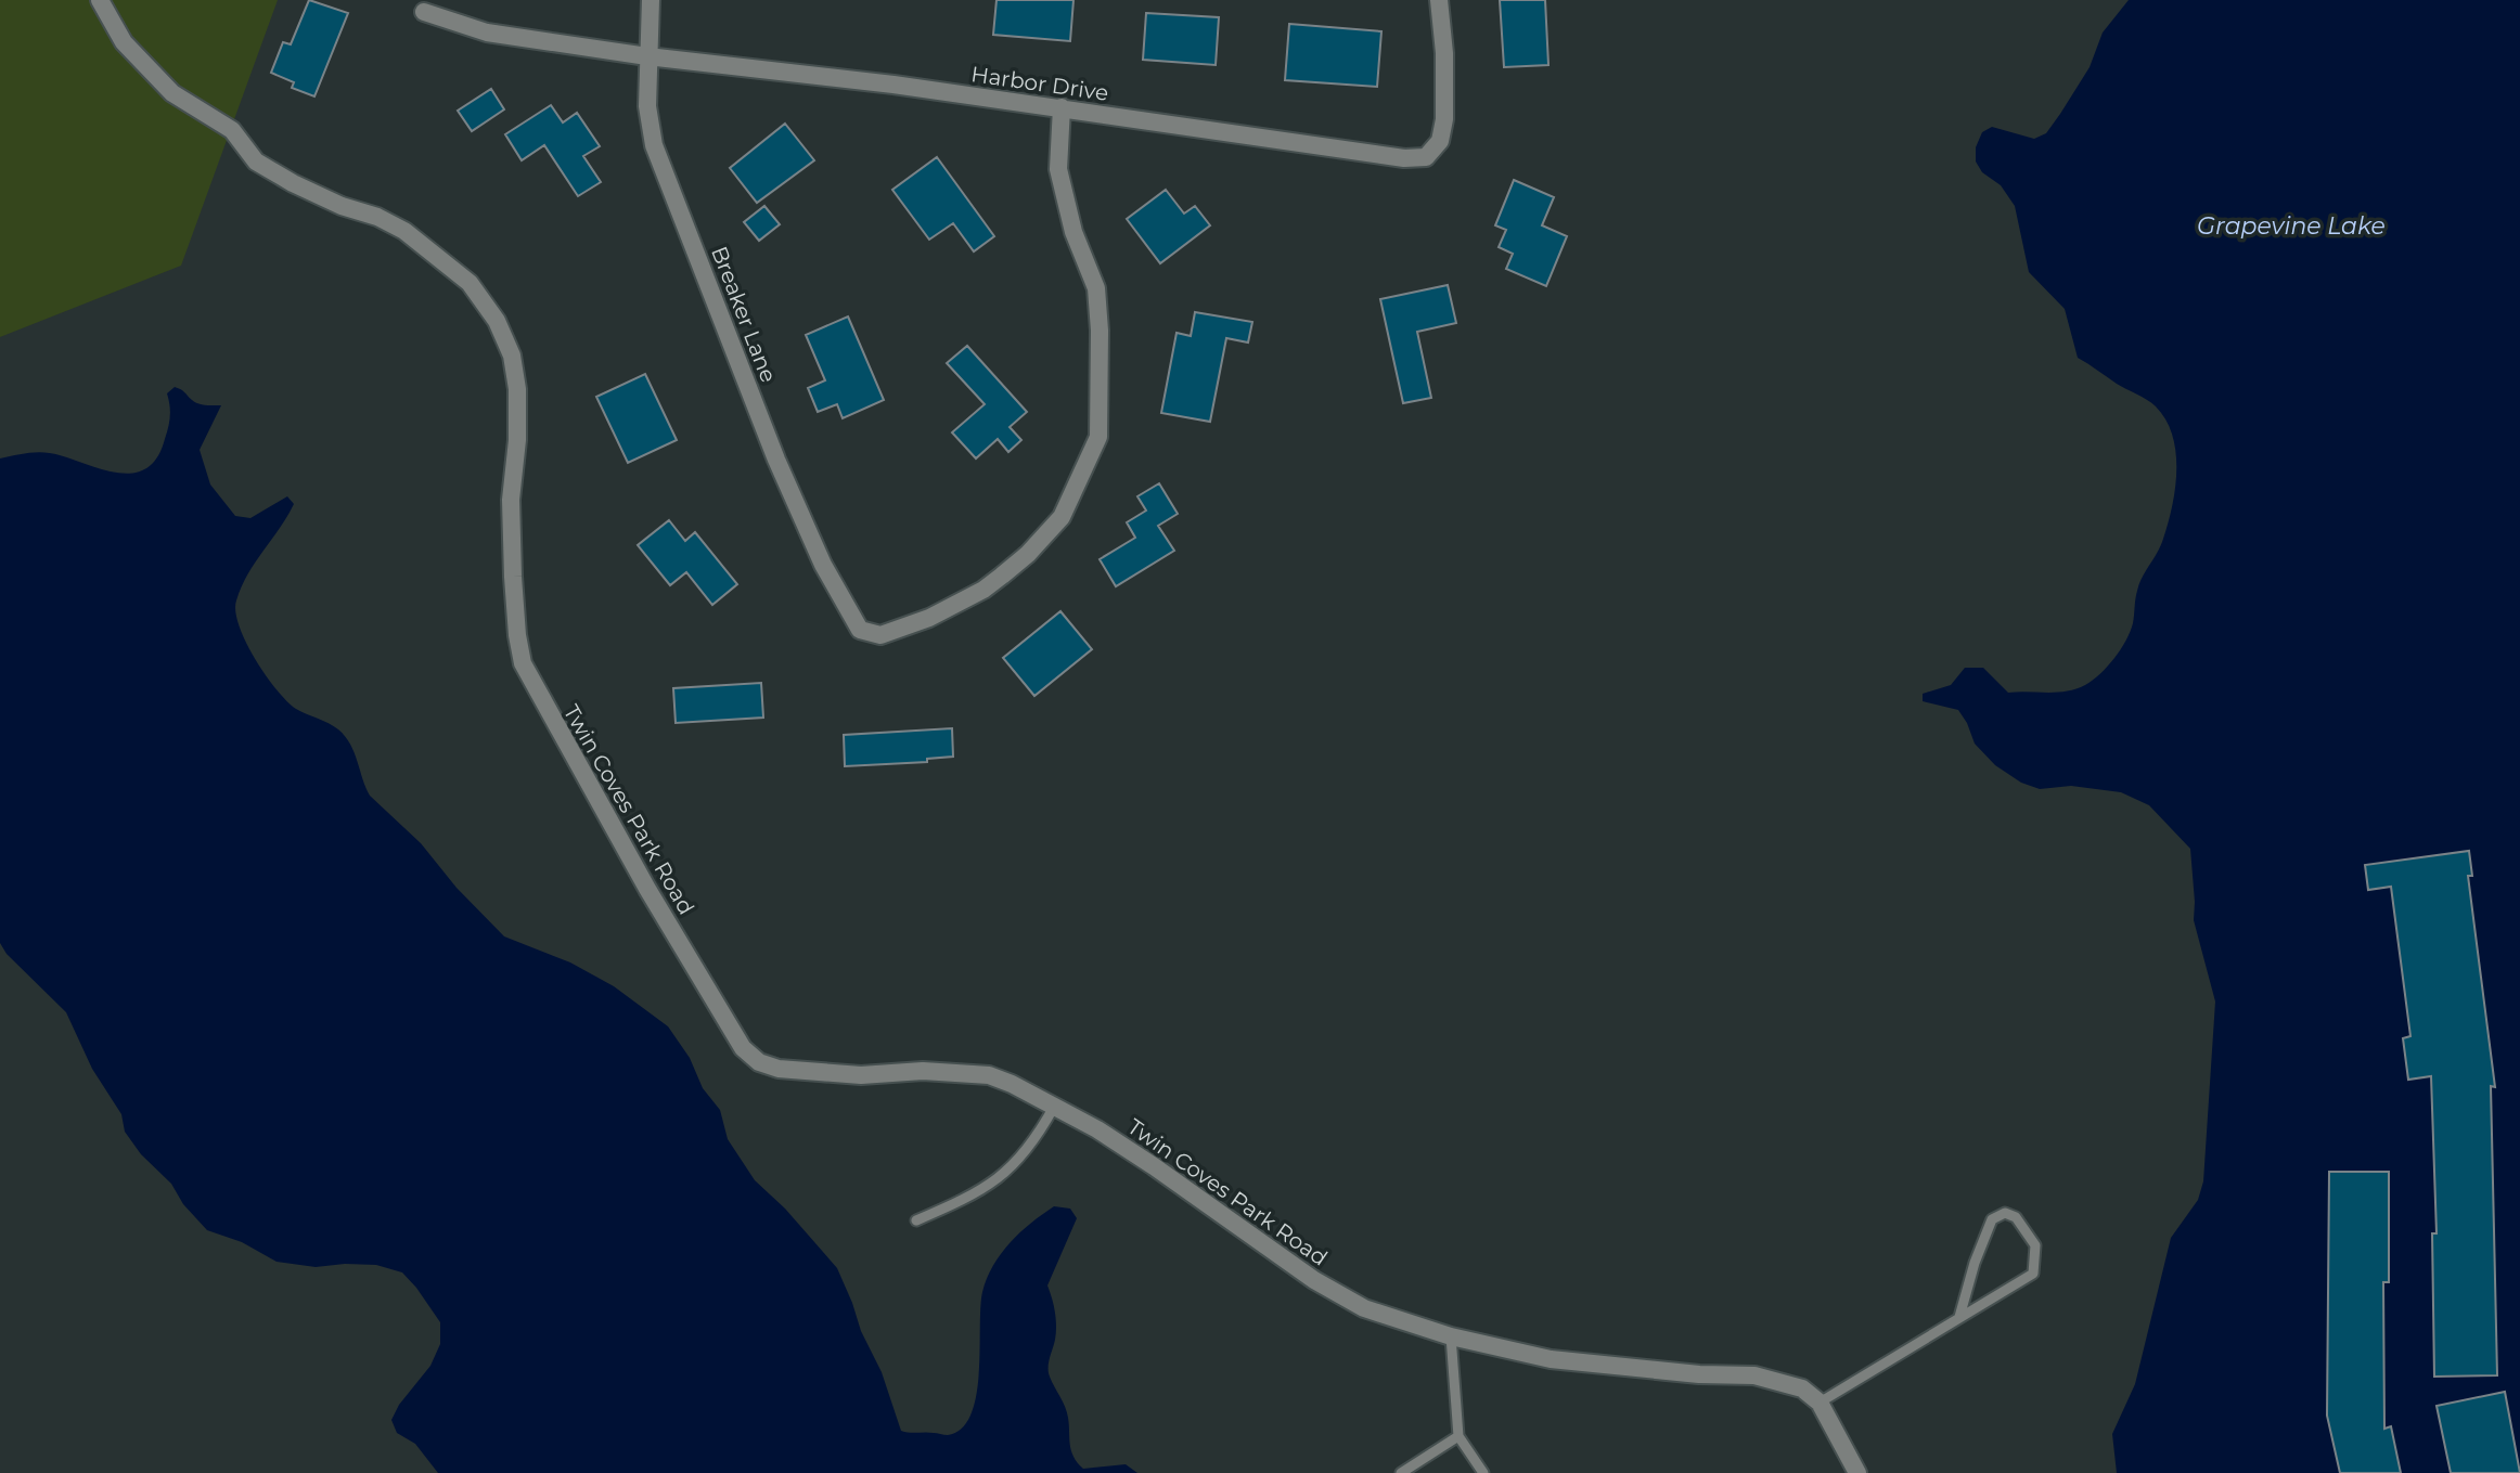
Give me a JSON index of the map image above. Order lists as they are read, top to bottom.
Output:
{
  "streets": {
    "street": ["Harbor Drive", "Breaker Lane", "Twin Coves Park Road"]
  },
  "crossings": [
    ["Harbor Drive", "Breaker Lane"]
  ],
  "water": ["Grapevine Lake"]
}
